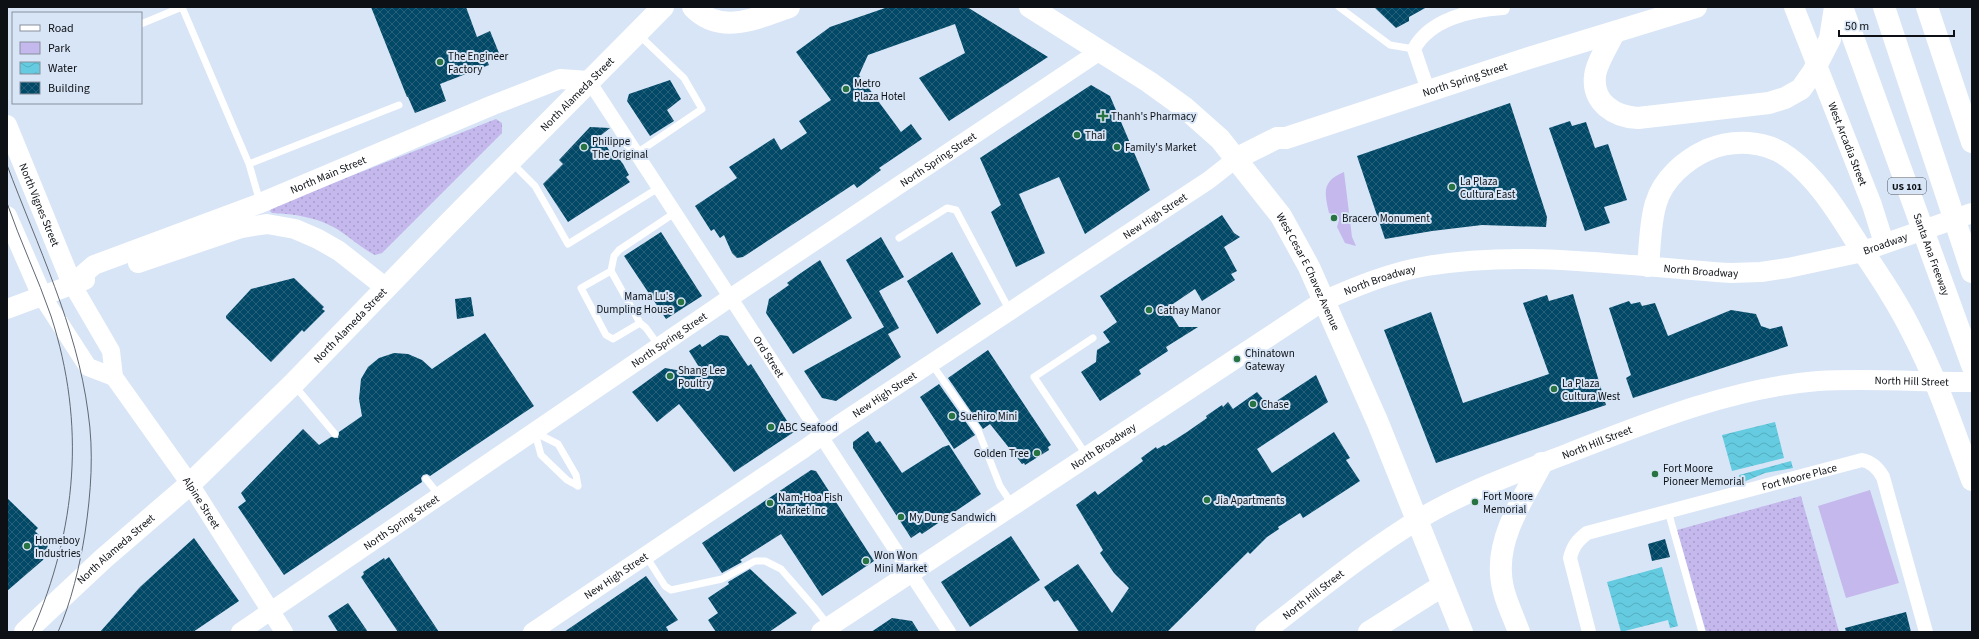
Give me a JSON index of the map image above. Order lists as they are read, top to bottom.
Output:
{
  "streets": {
    "main road": [
      "North Spring Street",
      "North Alameda Street",
      "West Arcadia Street",
      "North Main Street",
      "US 101",
      "North Vignes Street",
      "Broadway",
      "Santa Ana Freeway",
      "North Broadway",
      "West Cesar E Chavez Avenue",
      "North Hill Street"
    ],
    "street": [
      "New High Street",
      "Ord Street",
      "Fort Moore Place",
      "Alpine Street"
    ]
  },
  "crossings": [
    ["North Spring Street", "New High Street"],
    ["North Spring Street", "West Cesar E Chavez Avenue"],
    ["North Spring Street", "Ord Street"],
    ["North Spring Street", "Alpine Street"],
    ["North Alameda Street", "North Main Street"],
    ["North Alameda Street", "Ord Street"],
    ["North Alameda Street", "Alpine Street"],
    ["West Arcadia Street", "Broadway"],
    ["North Main Street", "North Vignes Street"],
    ["North Main Street", "Ord Street"],
    ["New High Street", "West Cesar E Chavez Avenue"],
    ["New High Street", "Ord Street"],
    ["Broadway", "North Broadway"],
    ["North Broadway", "West Cesar E Chavez Avenue"],
    ["North Broadway", "Ord Street"]
  ],
  "places": {
    "other": [
      "The Engineer Factory",
      "Metro Plaza Hotel",
      "Thai",
      "Philippe The Original",
      "Family's Market",
      "La Plaza Cultura East",
      "Bracero Monument",
      "Mama Lu's Dumpling House",
      "Cathay Manor",
      "Chinatown Gateway",
      "Shang Lee Poultry",
      "La Plaza Cultura West",
      "Chase",
      "Suehiro Mini",
      "ABC Seafood",
      "Golden Tree",
      "Fort Moore Pioneer Memorial",
      "Jia Apartments",
      "Fort Moore Memorial",
      "Nam-Hoa Fish Market Inc",
      "My Dung Sandwich",
      "Homeboy Industries",
      "Won Won Mini Market"
    ],
    "health": ["Thanh's Pharmacy"]
  },
  "legend": [
    "Road",
    "Park",
    "Water",
    "Building"
  ],
  "scale_bar": "50 m"
}
